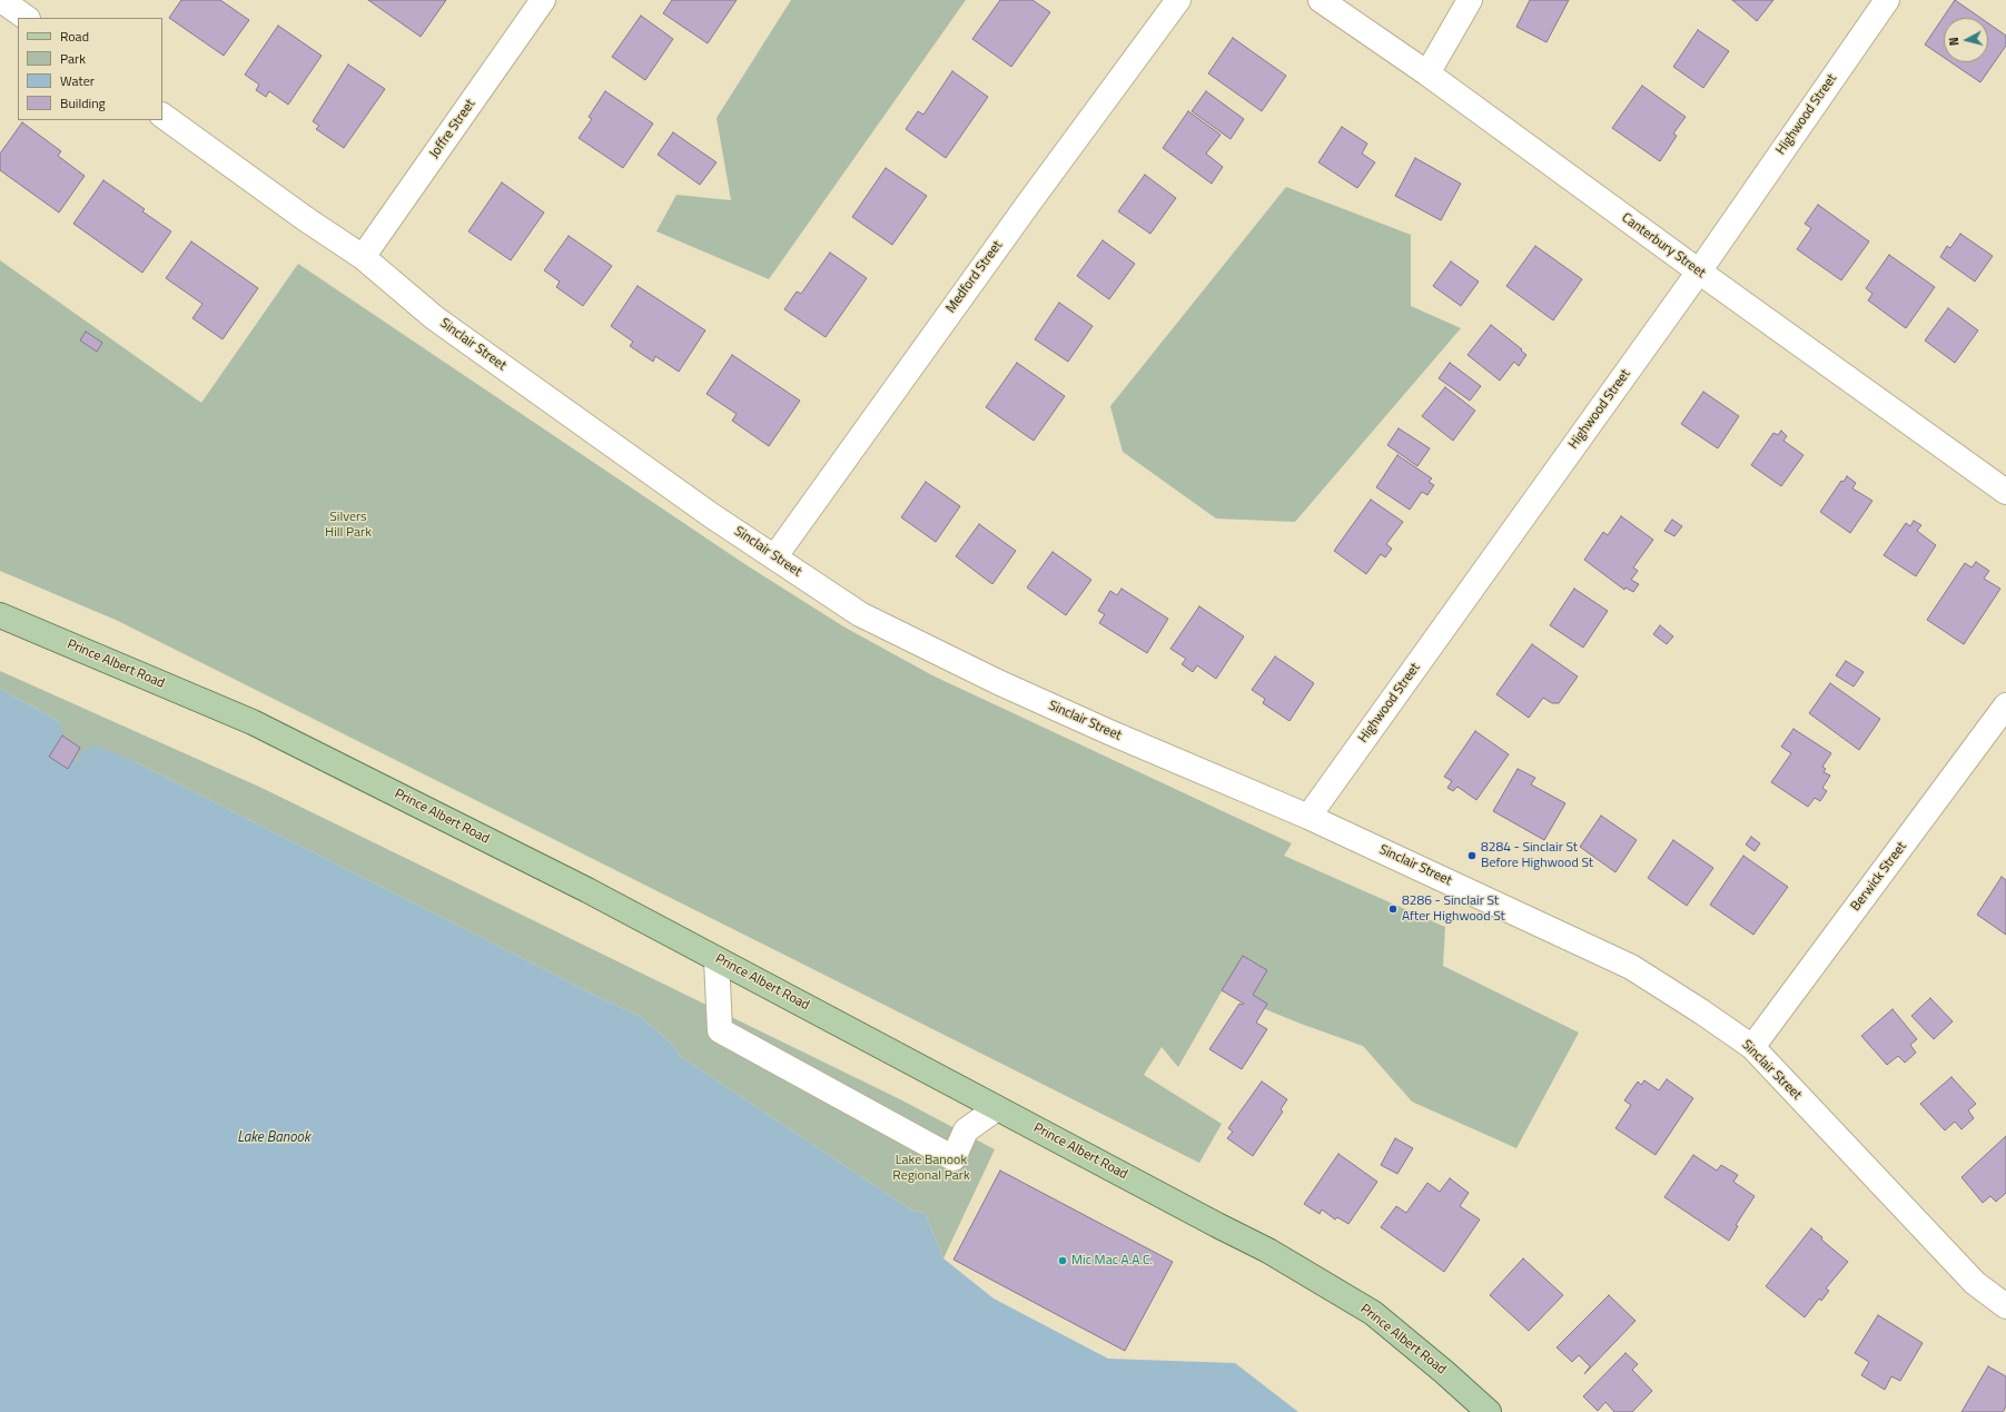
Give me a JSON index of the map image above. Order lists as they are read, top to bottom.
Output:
{
  "streets": {
    "main road": ["Prince Albert Road"],
    "street": [
      "Highwood Street",
      "Joffre Street",
      "Canterbury Street",
      "Medford Street",
      "Sinclair Street",
      "Berwick Street"
    ]
  },
  "crossings": [
    ["Highwood Street", "Canterbury Street"],
    ["Highwood Street", "Sinclair Street"],
    ["Joffre Street", "Sinclair Street"],
    ["Medford Street", "Sinclair Street"],
    ["Sinclair Street", "Berwick Street"]
  ],
  "water": ["Lake Banook"],
  "parks": ["Silvers Hill Park", "Lake Banook Regional Park"],
  "places": ["8284 - Sinclair St Before Highwood St", "8286 - Sinclair St After Highwood St", "Mic Mac A.A.C."],
  "legend": [
    "Road",
    "Park",
    "Water",
    "Building"
  ],
  "north": "left"
}
